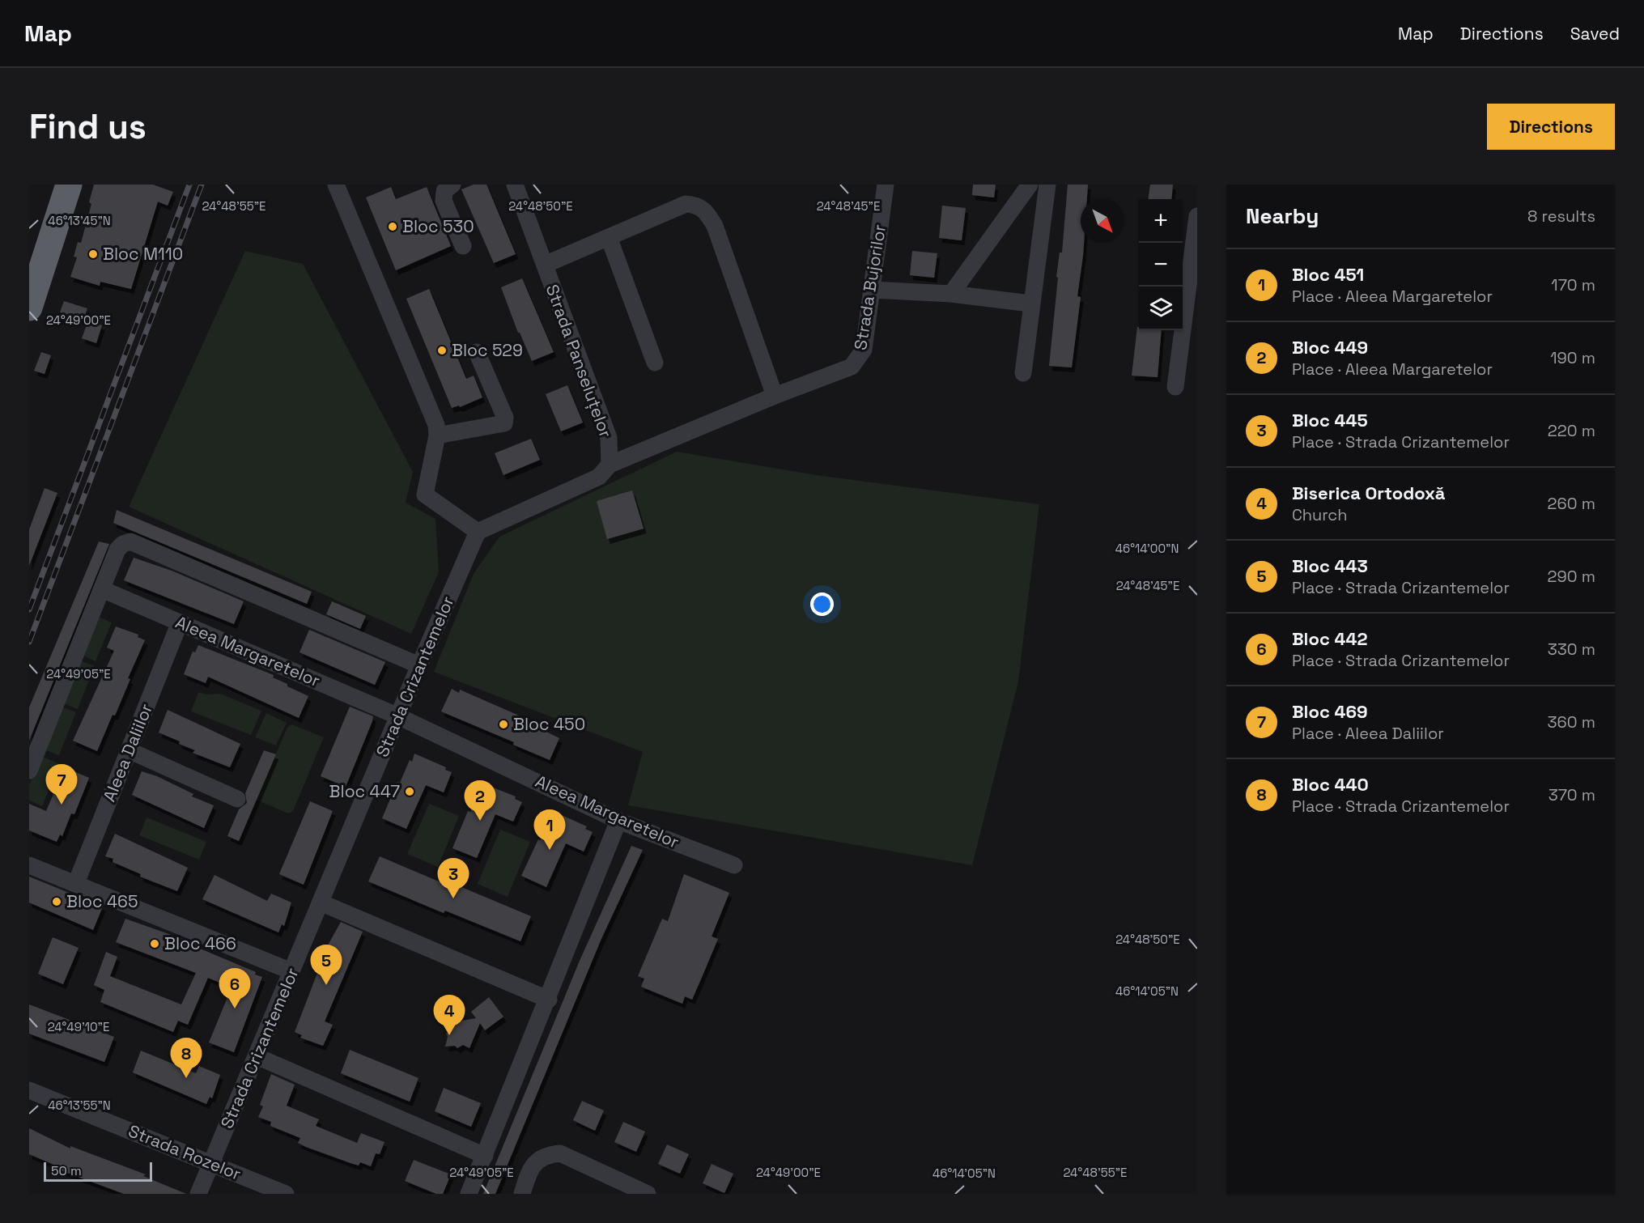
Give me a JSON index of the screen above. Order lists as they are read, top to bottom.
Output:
{
  "streets": {
    "street": [
      "Strada Bujorilor",
      "Strada Panseluțelor",
      "Aleea Margaretelor",
      "Strada Crizantemelor",
      "Aleea Daliilor",
      "Strada Rozelor"
    ]
  },
  "crossings": [
    ["Aleea Margaretelor", "Strada Crizantemelor"],
    ["Aleea Margaretelor", "Aleea Daliilor"],
    ["Strada Crizantemelor", "Strada Rozelor"]
  ],
  "places": [
    "Bloc 530",
    "Bloc M110",
    "Bloc 529",
    "Bloc 450",
    "Bloc 447",
    "Bloc 465",
    "Bloc 466"
  ],
  "scale_bar": "50 m",
  "north": "bottom right",
  "page": {
    "header": "Map",
    "nav": ["Map", "Directions", "Saved"],
    "buttons": "Directions",
    "title": "Find us",
    "heading": ["Nearby", "8 results"],
    "map_buttons": ["+", "−"],
    "list": [
      {
        "mark": "1",
        "name": "Bloc 451",
        "note": "Place · Aleea Margaretelor",
        "value": "170 m"
      },
      {
        "mark": "2",
        "name": "Bloc 449",
        "note": "Place · Aleea Margaretelor",
        "value": "190 m"
      },
      {
        "mark": "3",
        "name": "Bloc 445",
        "note": "Place · Strada Crizantemelor",
        "value": "220 m"
      },
      {
        "mark": "4",
        "name": "Biserica Ortodoxă",
        "note": "Church",
        "value": "260 m"
      },
      {
        "mark": "5",
        "name": "Bloc 443",
        "note": "Place · Strada Crizantemelor",
        "value": "290 m"
      },
      {
        "mark": "6",
        "name": "Bloc 442",
        "note": "Place · Strada Crizantemelor",
        "value": "330 m"
      },
      {
        "mark": "7",
        "name": "Bloc 469",
        "note": "Place · Aleea Daliilor",
        "value": "360 m"
      },
      {
        "mark": "8",
        "name": "Bloc 440",
        "note": "Place · Strada Crizantemelor",
        "value": "370 m"
      }
    ],
    "pins": [
      "7",
      "2",
      "1",
      "3",
      "5",
      "6",
      "4",
      "8"
    ],
    "scale": "50 m"
  },
  "coordinates": [
    "24°48'50\"E",
    "24°48'45\"E",
    "24°48'55\"E",
    "46°13'45\"N",
    "24°49'00\"E",
    "46°14'00\"N",
    "24°49'05\"E",
    "46°14'05\"N",
    "24°49'10\"E",
    "46°13'55\"N"
  ]
}
